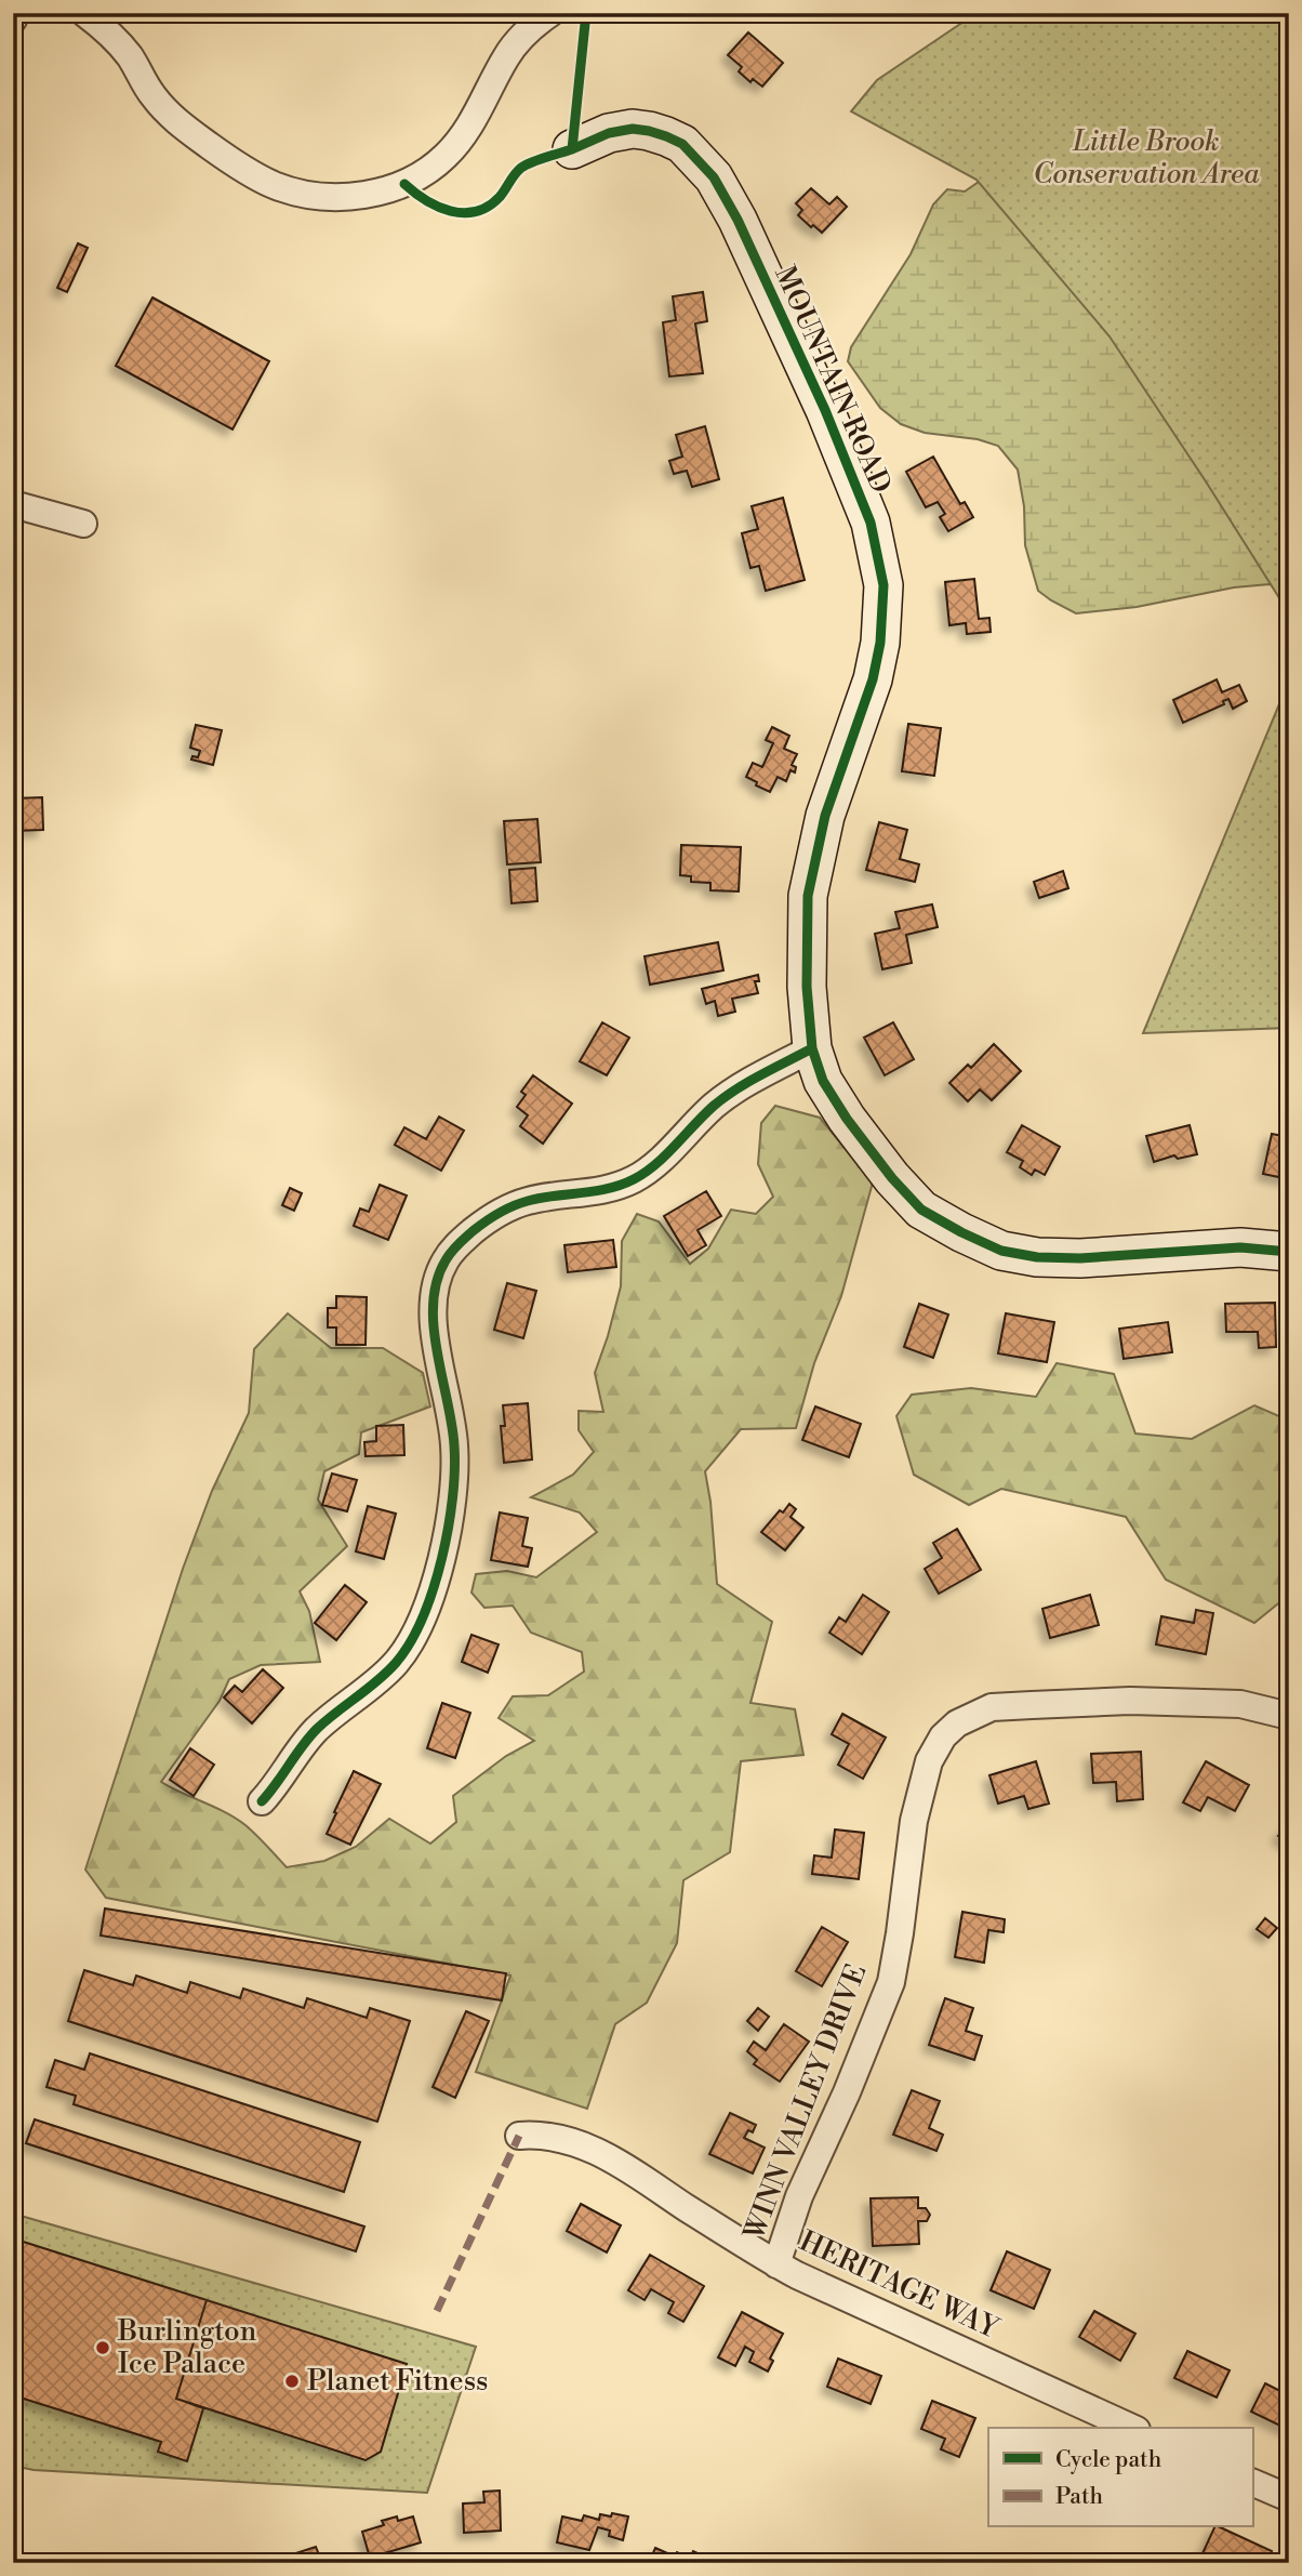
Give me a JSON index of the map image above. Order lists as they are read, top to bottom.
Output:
{
  "streets": {
    "street": ["MOUNTAIN ROAD", "WINN VALLEY DRIVE", "HERITAGE WAY"]
  },
  "crossings": [
    ["WINN VALLEY DRIVE", "HERITAGE WAY"]
  ],
  "parks": ["Little Brook Conservation Area"],
  "places": ["Burlington Ice Palace", "Planet Fitness"],
  "legend": ["Cycle path", "Path"]
}
